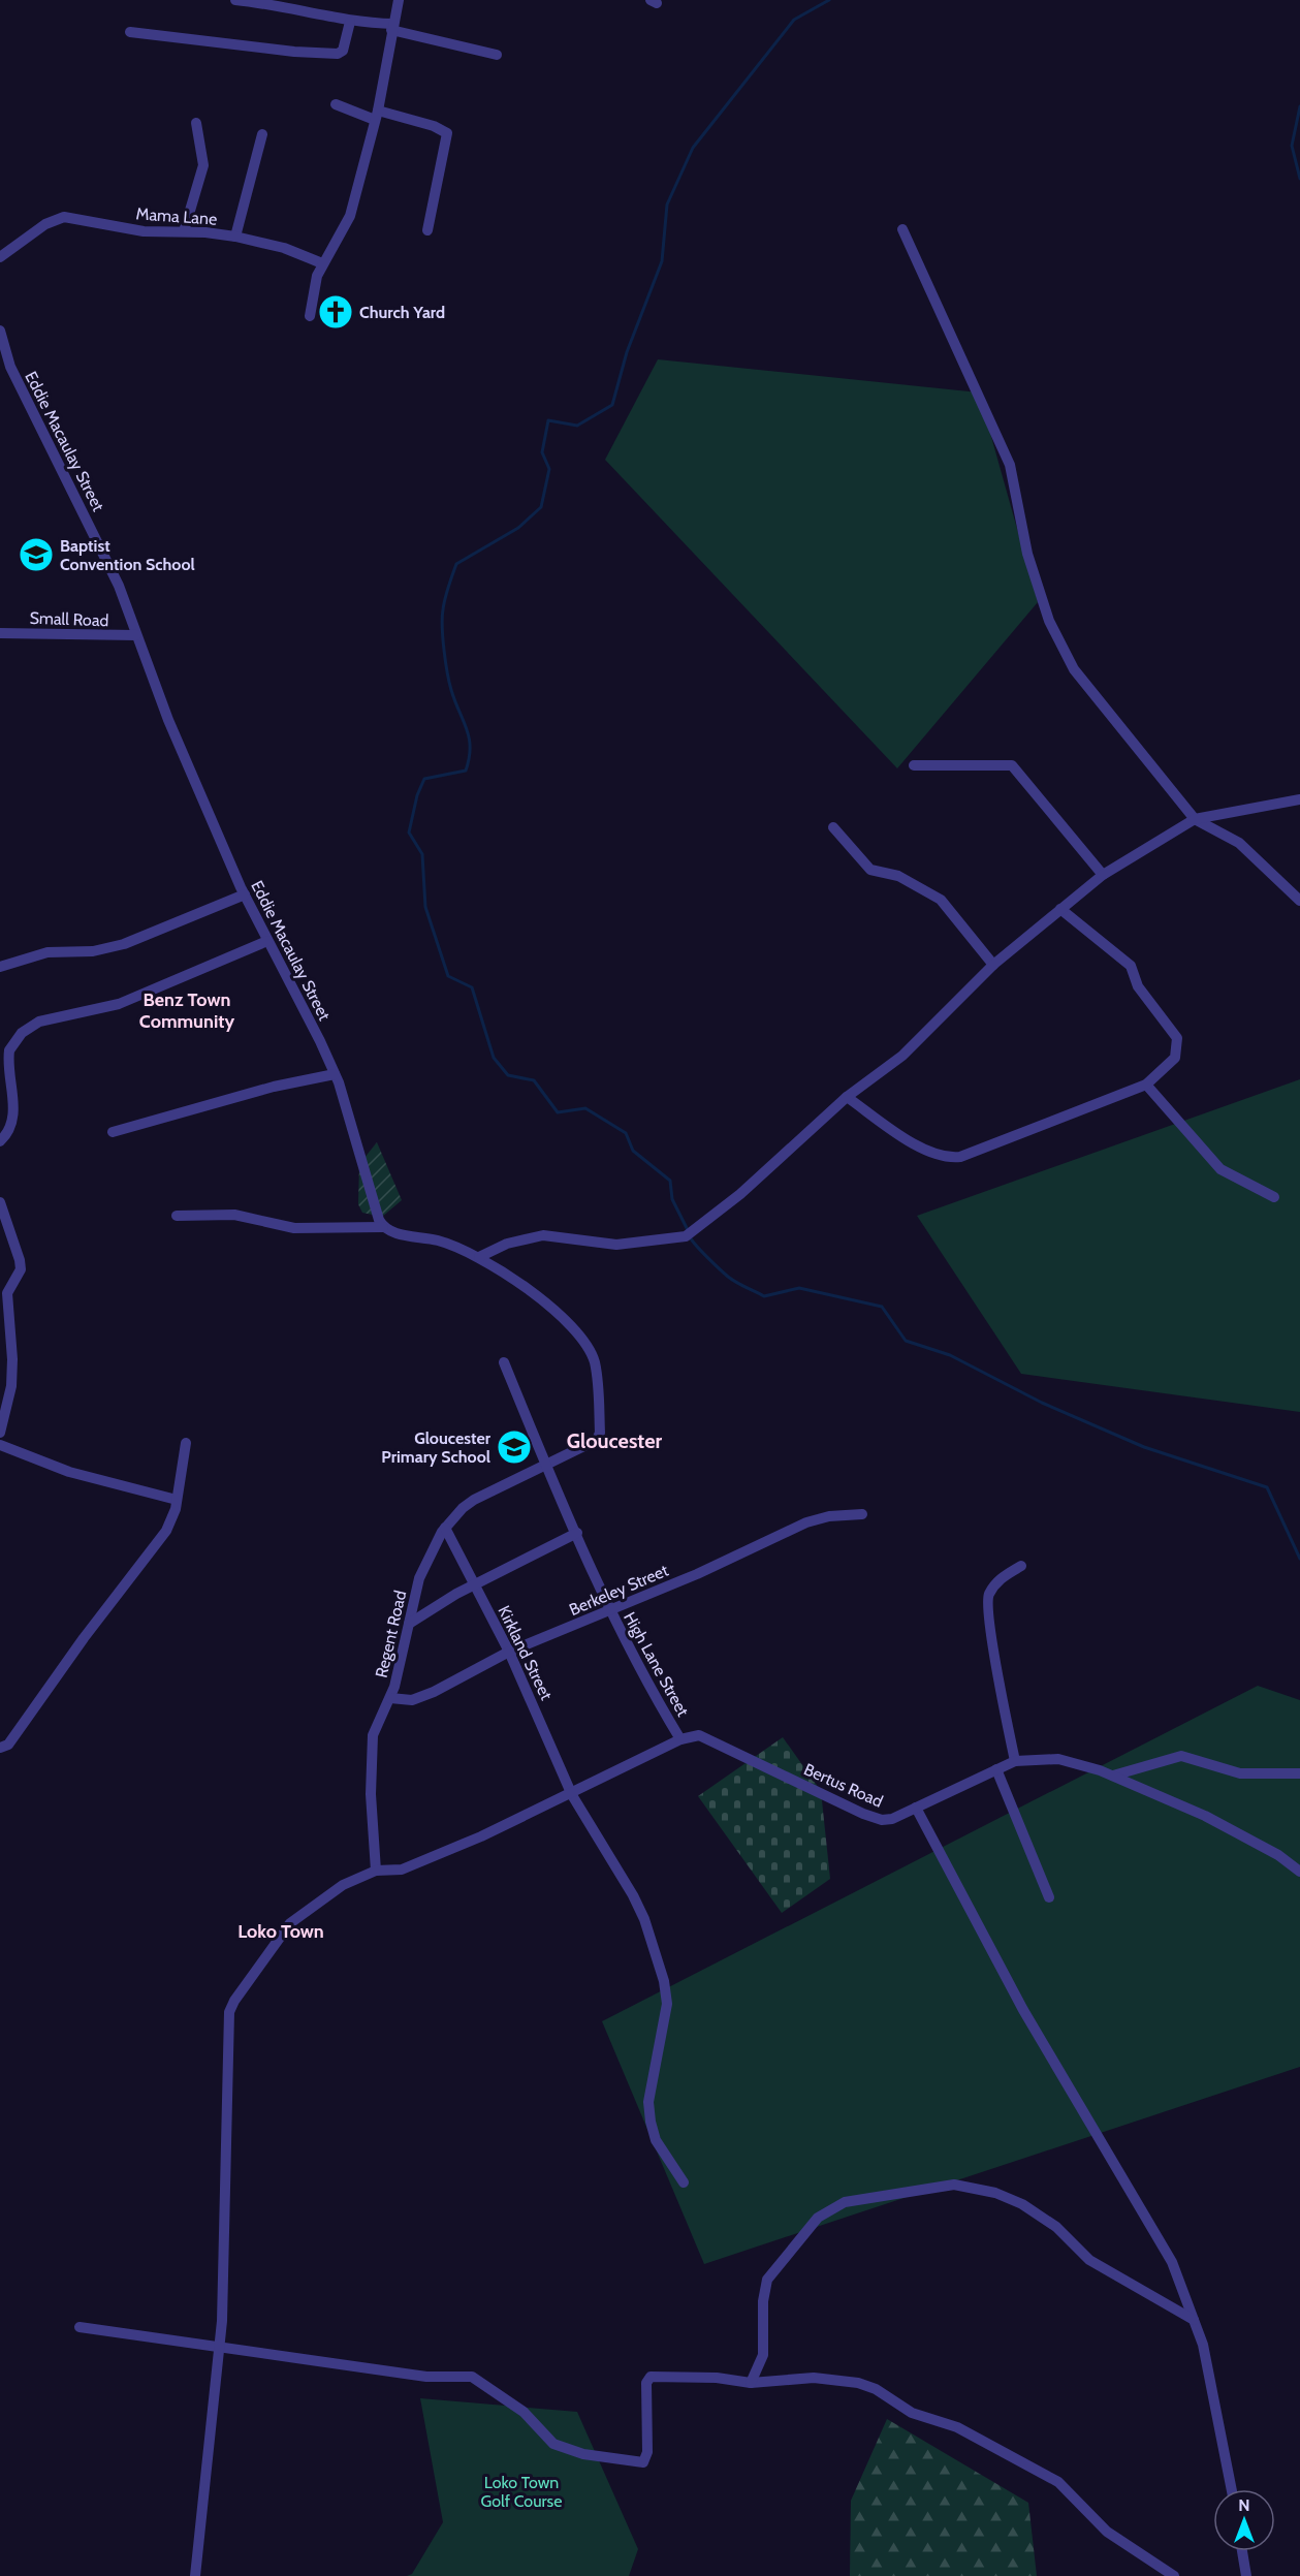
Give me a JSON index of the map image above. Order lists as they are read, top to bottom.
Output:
{
  "streets": {
    "street": [
      "Mama Lane",
      "Eddie Macaulay Street",
      "Small Road",
      "Berkeley Street",
      "Regent Road",
      "Kirkland Street",
      "High Lane Street",
      "Bertus Road"
    ]
  },
  "crossings": [
    ["Eddie Macaulay Street", "Small Road"],
    ["Berkeley Street", "Regent Road"],
    ["Berkeley Street", "Kirkland Street"],
    ["Berkeley Street", "High Lane Street"],
    ["Regent Road", "Kirkland Street"],
    ["Regent Road", "High Lane Street"],
    ["Regent Road", "Bertus Road"],
    ["Kirkland Street", "Bertus Road"],
    ["High Lane Street", "Bertus Road"]
  ],
  "districts": ["Benz Town Community", "Gloucester", "Loko Town"],
  "parks": ["Loko Town Golf Course"],
  "places": {
    "church": ["Church Yard"],
    "school or university": ["Baptist Convention School", "Gloucester Primary School"]
  },
  "north": "top"
}
